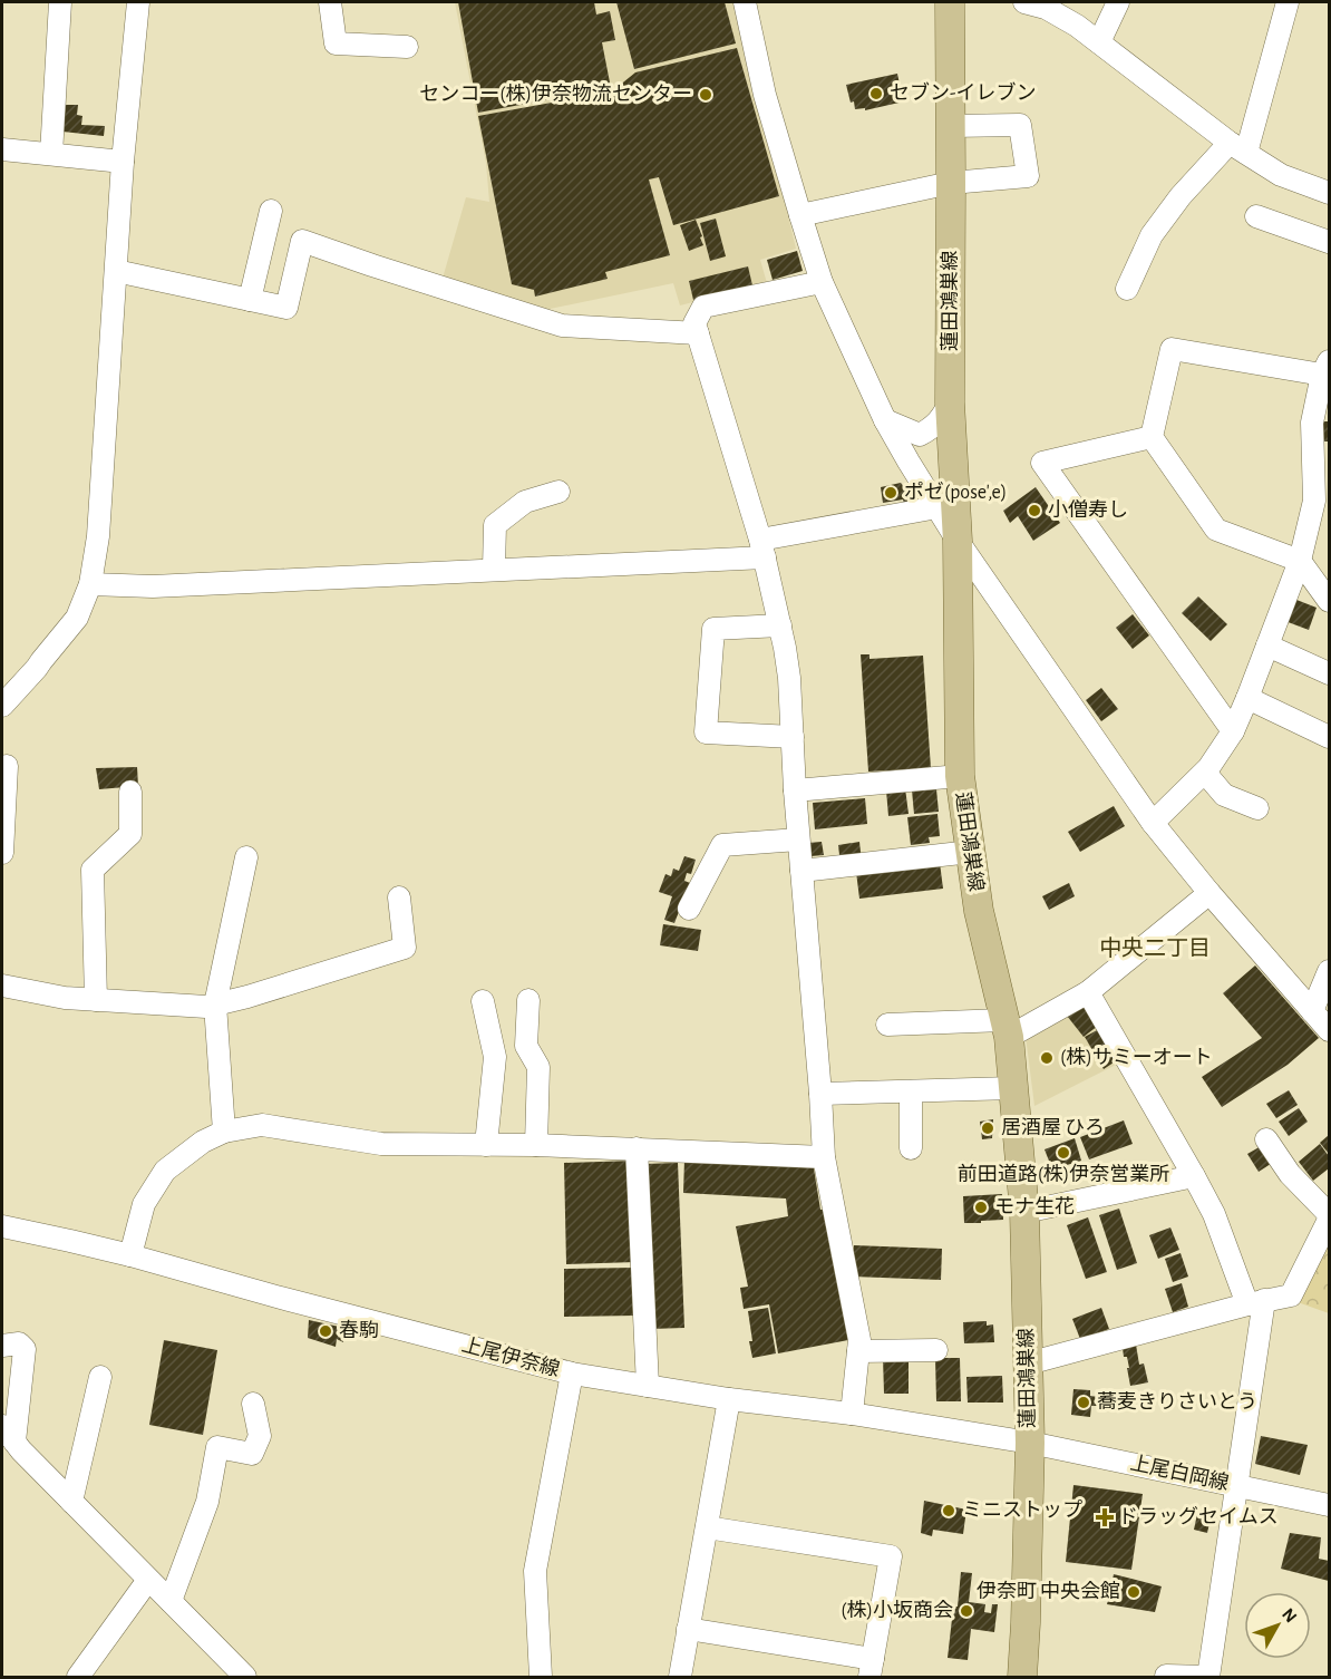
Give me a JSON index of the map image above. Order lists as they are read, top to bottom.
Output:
{
  "streets": {
    "main road": ["蓮田鴻巣線"],
    "street": ["上尾伊奈線", "上尾白岡線"]
  },
  "crossings": [
    ["蓮田鴻巣線", "上尾伊奈線"],
    ["蓮田鴻巣線", "上尾白岡線"],
    ["上尾伊奈線", "上尾白岡線"]
  ],
  "districts": ["中央二丁目"],
  "places": {
    "other": [
      "セブン-イレブン",
      "センコー(株)伊奈物流センター",
      "ポゼ(pose',e)",
      "小僧寿し",
      "(株)サミーオート",
      "居酒屋 ひろ",
      "前田道路(株)伊奈営業所",
      "モナ生花",
      "春駒",
      "蕎麦きりさいとう",
      "ミニストップ",
      "伊奈町 中央会館",
      "(株)小坂商会"
    ],
    "health": ["ドラッグセイムス"]
  },
  "north": "top right"
}
